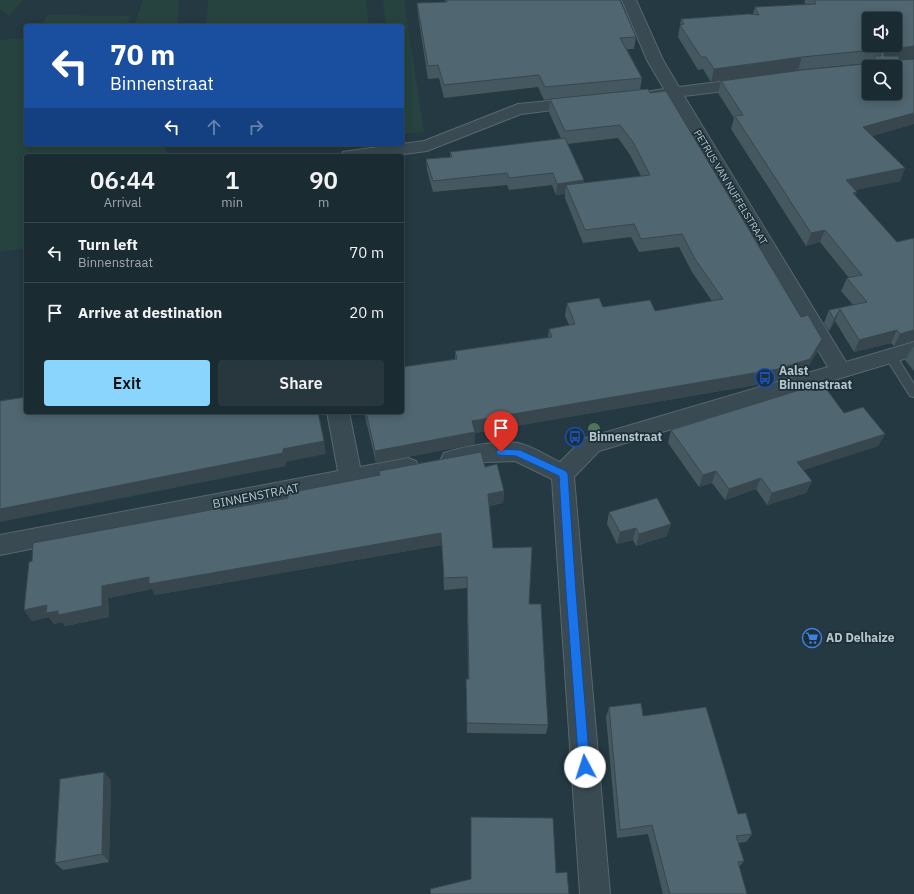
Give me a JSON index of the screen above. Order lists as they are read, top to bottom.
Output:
{
  "streets": {
    "street": ["PETRUS VAN NUFFELSTRAAT", "BINNENSTRAAT"]
  },
  "places": {
    "bus stop": ["Aalst Binnenstraat", "Binnenstraat"],
    "supermarket": ["AD Delhaize"]
  },
  "page": {
    "turn": ["70 m", "Binnenstraat"],
    "eta": [
      "06:44",
      "Arrival",
      "1",
      "min",
      "90",
      "m"
    ],
    "list": [
      {
        "name": "Turn left",
        "note": "Binnenstraat",
        "value": "70 m"
      },
      {
        "name": "Arrive at destination",
        "value": "20 m"
      }
    ],
    "buttons": ["Exit", "Share"]
  }
}
